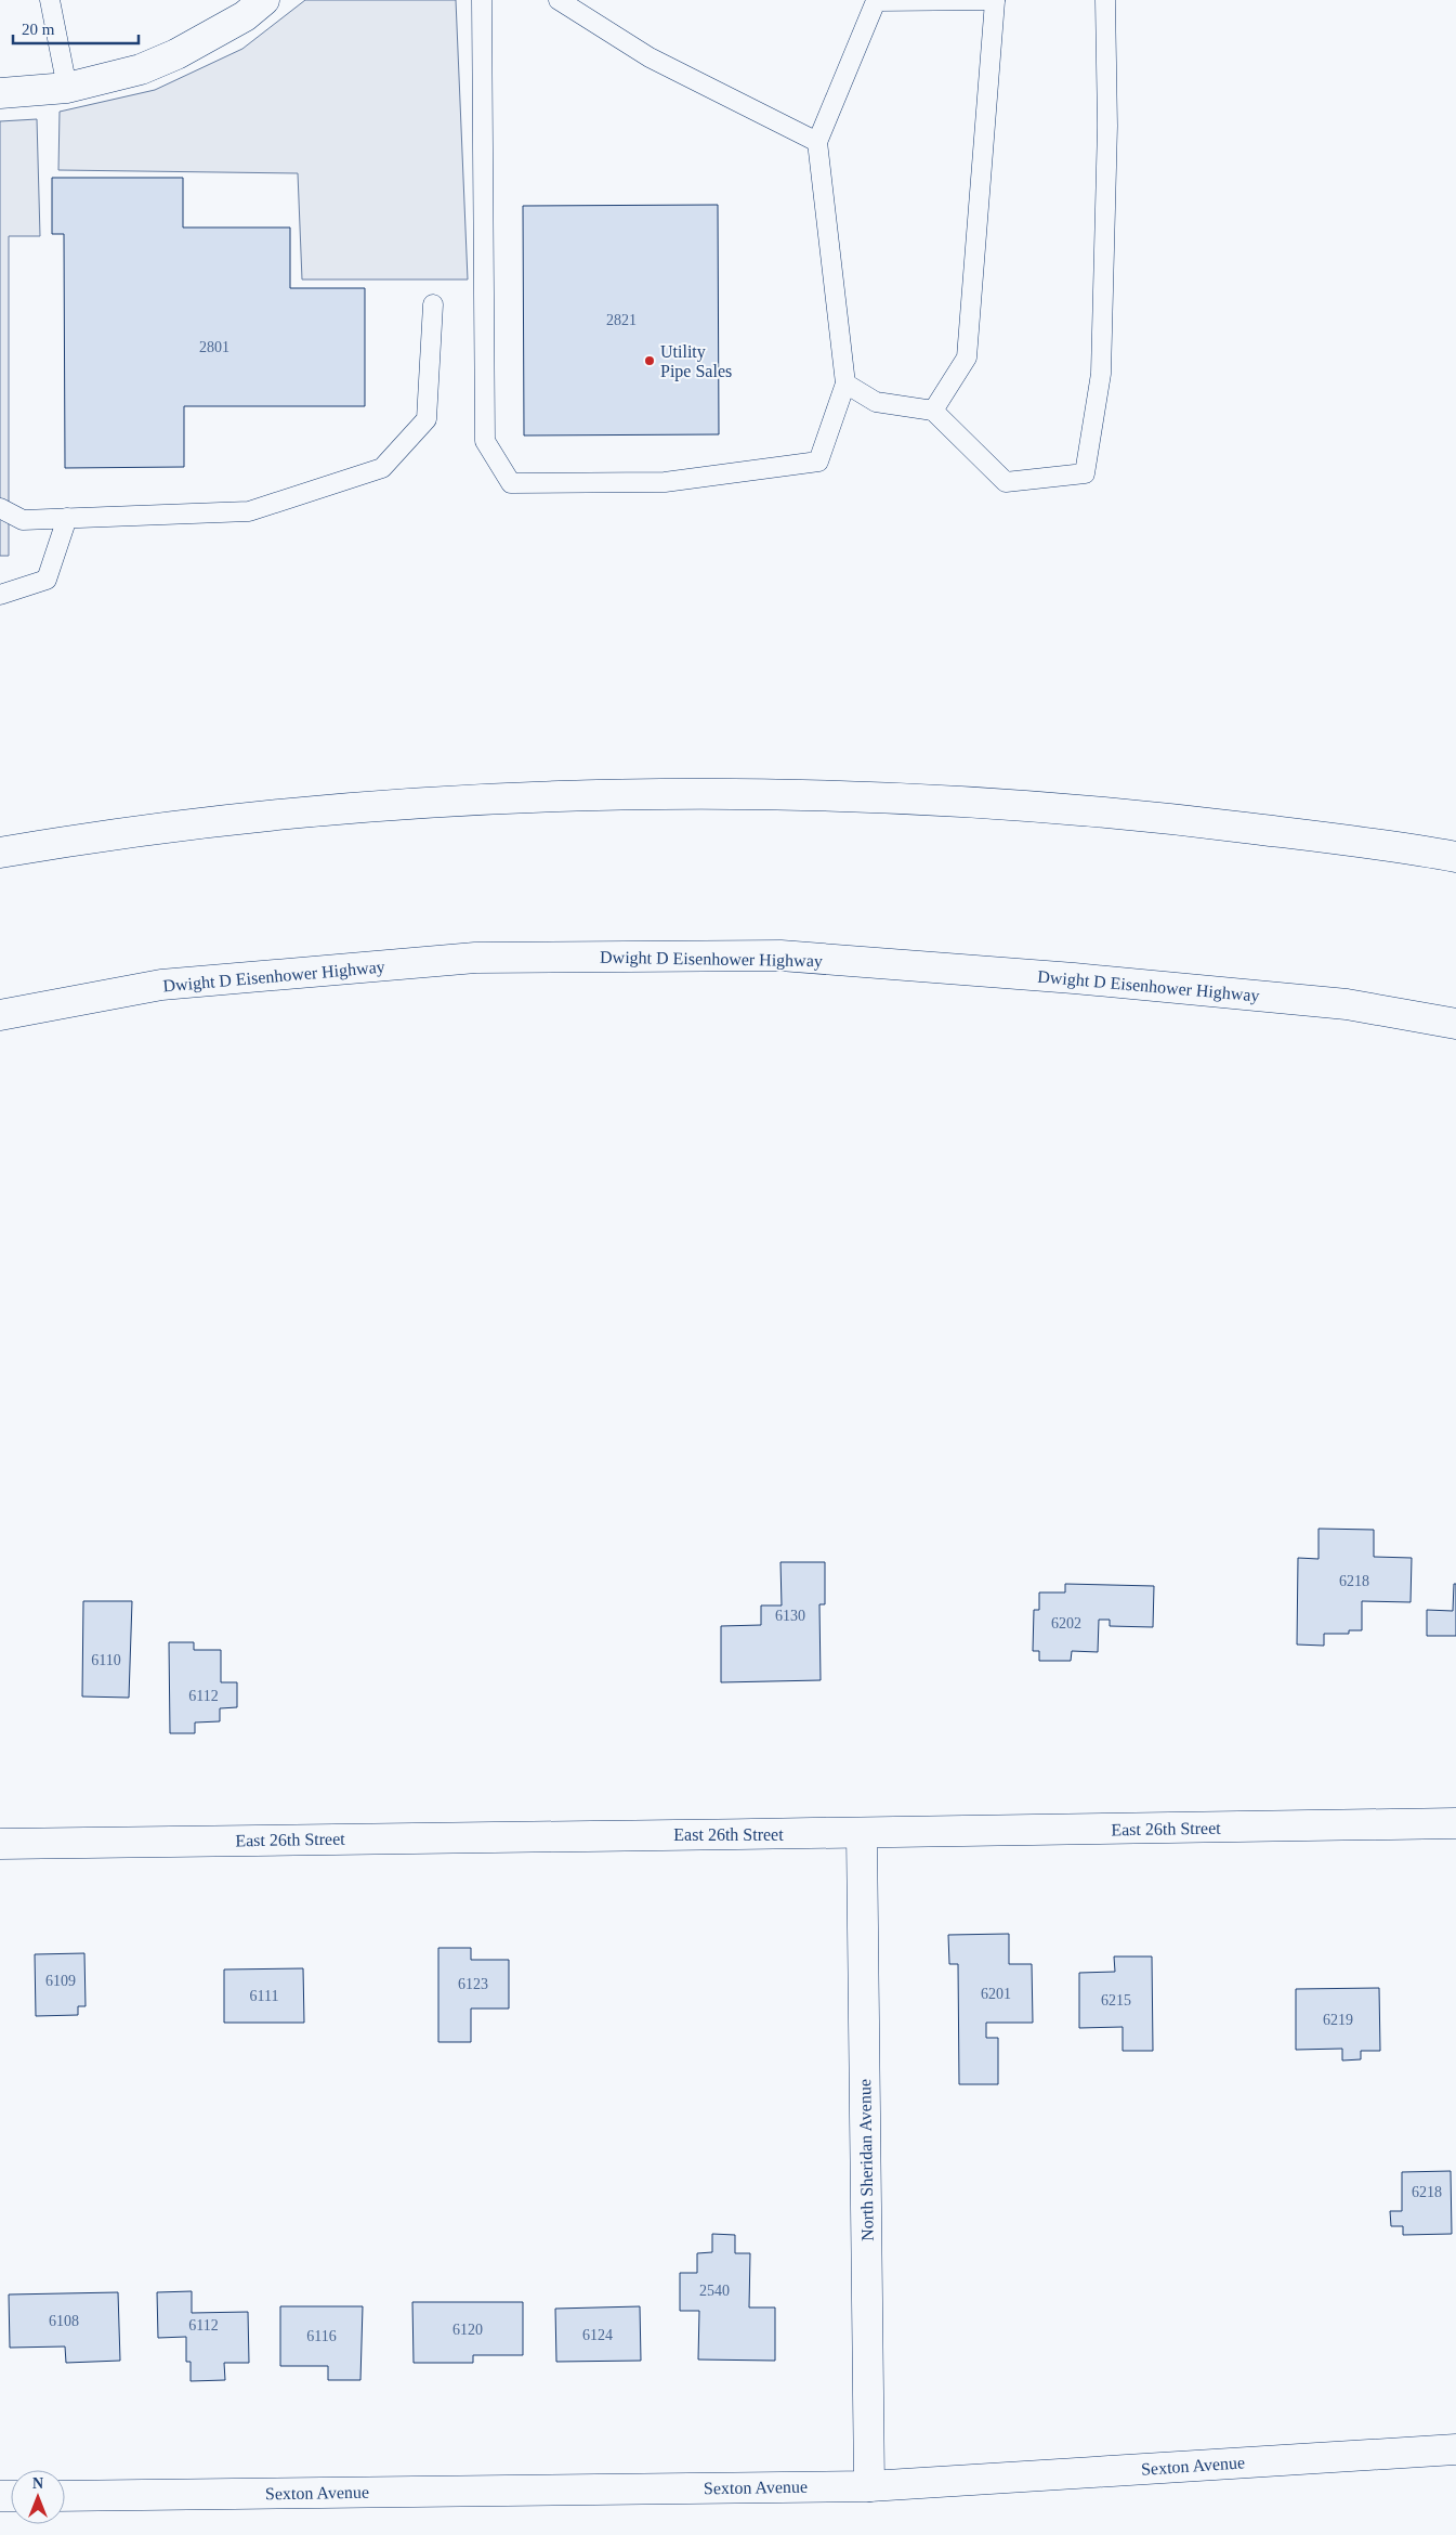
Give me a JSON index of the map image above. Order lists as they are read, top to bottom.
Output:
{
  "streets": {
    "main road": [
      "Dwight D Eisenhower Highway",
      "East 26th Street",
      "North Sheridan Avenue",
      "Sexton Avenue"
    ]
  },
  "crossings": [
    ["East 26th Street", "North Sheridan Avenue"],
    ["North Sheridan Avenue", "Sexton Avenue"]
  ],
  "places": ["Utility Pipe Sales"],
  "house_numbers": [
    "2821",
    "2801",
    "6218",
    "6130",
    "6202",
    "6110",
    "6112",
    "6109",
    "6123",
    "6201",
    "6111",
    "6215",
    "6219",
    "6218",
    "2540",
    "6108",
    "6112",
    "6120",
    "6124",
    "6116"
  ],
  "scale_bar": "20 m",
  "north": "top"
}
